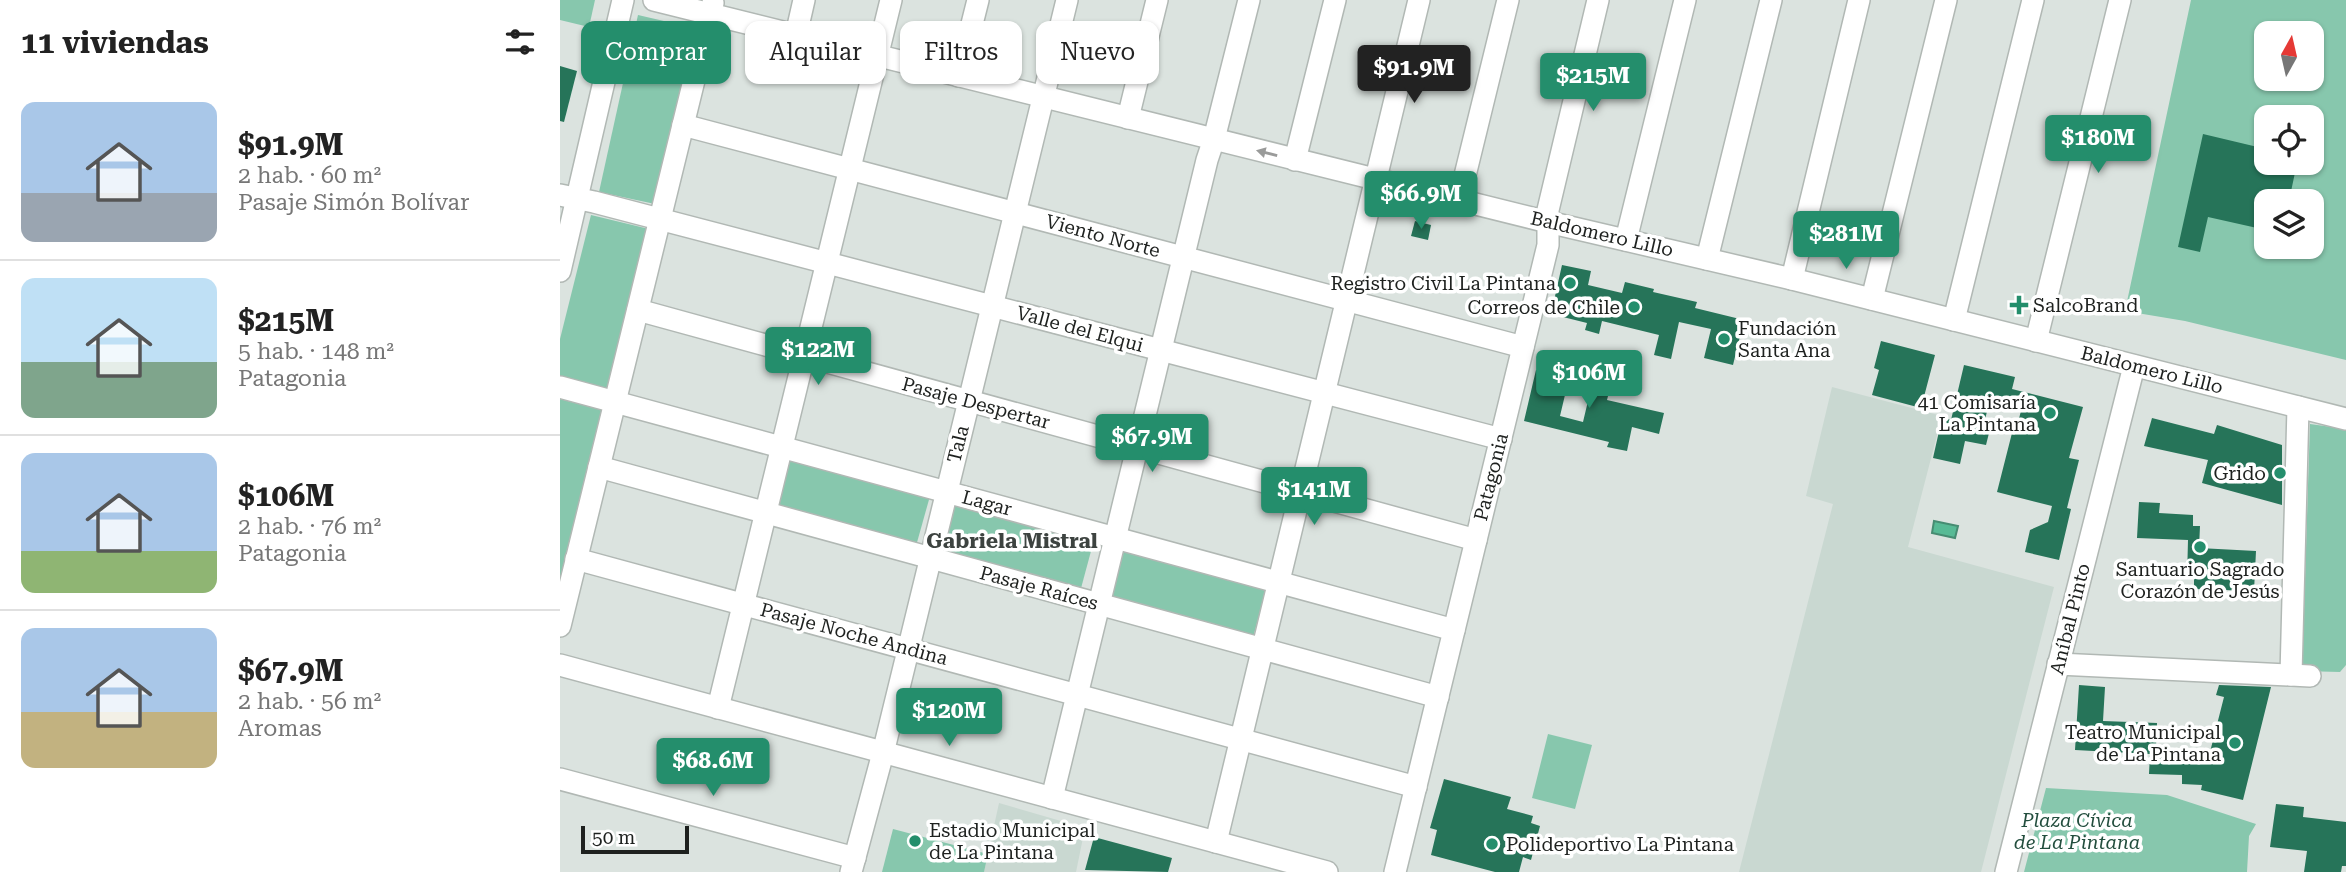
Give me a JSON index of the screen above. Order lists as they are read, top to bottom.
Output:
{
  "streets": {
    "street": [
      "Baldomero Lillo",
      "Viento Norte",
      "Valle del Elqui",
      "Pasaje Despertar",
      "Tala",
      "Patagonia",
      "Lagar",
      "Pasaje Raíces",
      "Aníbal Pinto",
      "Pasaje Noche Andina"
    ]
  },
  "crossings": [
    ["Baldomero Lillo", "Tala"],
    ["Baldomero Lillo", "Patagonia"],
    ["Baldomero Lillo", "Aníbal Pinto"],
    ["Viento Norte", "Tala"],
    ["Viento Norte", "Patagonia"],
    ["Valle del Elqui", "Tala"],
    ["Valle del Elqui", "Patagonia"],
    ["Pasaje Despertar", "Tala"],
    ["Pasaje Despertar", "Patagonia"],
    ["Tala", "Lagar"],
    ["Tala", "Pasaje Raíces"],
    ["Tala", "Pasaje Noche Andina"],
    ["Patagonia", "Lagar"],
    ["Patagonia", "Pasaje Raíces"],
    ["Patagonia", "Pasaje Noche Andina"]
  ],
  "districts": ["Gabriela Mistral"],
  "parks": ["Plaza Cívica de La Pintana"],
  "places": {
    "other": [
      "Registro Civil La Pintana",
      "Correos de Chile",
      "Fundación Santa Ana",
      "41 Comisaría La Pintana",
      "Grido",
      "Santuario Sagrado Corazón de Jesús",
      "Teatro Municipal de La Pintana",
      "Estadio Municipal de La Pintana",
      "Polideportivo La Pintana"
    ],
    "health": ["SalcoBrand"]
  },
  "scale_bar": "50 m",
  "north": "top",
  "page": {
    "heading": "11 viviendas",
    "chip": [
      "Comprar",
      "Alquilar",
      "Filtros",
      "Nuevo"
    ],
    "price": [
      "$91.9M",
      "$215M",
      "$180M",
      "$66.9M",
      "$281M",
      "$122M",
      "$106M",
      "$67.9M",
      "$141M",
      "$120M",
      "$68.6M"
    ],
    "list": [
      {
        "name": "$91.9M",
        "note": "2 hab. · 60 m² · Pasaje Simón Bolívar"
      },
      {
        "name": "$215M",
        "note": "5 hab. · 148 m² · Patagonia"
      },
      {
        "name": "$106M",
        "note": "2 hab. · 76 m² · Patagonia"
      },
      {
        "name": "$67.9M",
        "note": "2 hab. · 56 m² · Aromas"
      }
    ],
    "scale": "50 m"
  }
}
